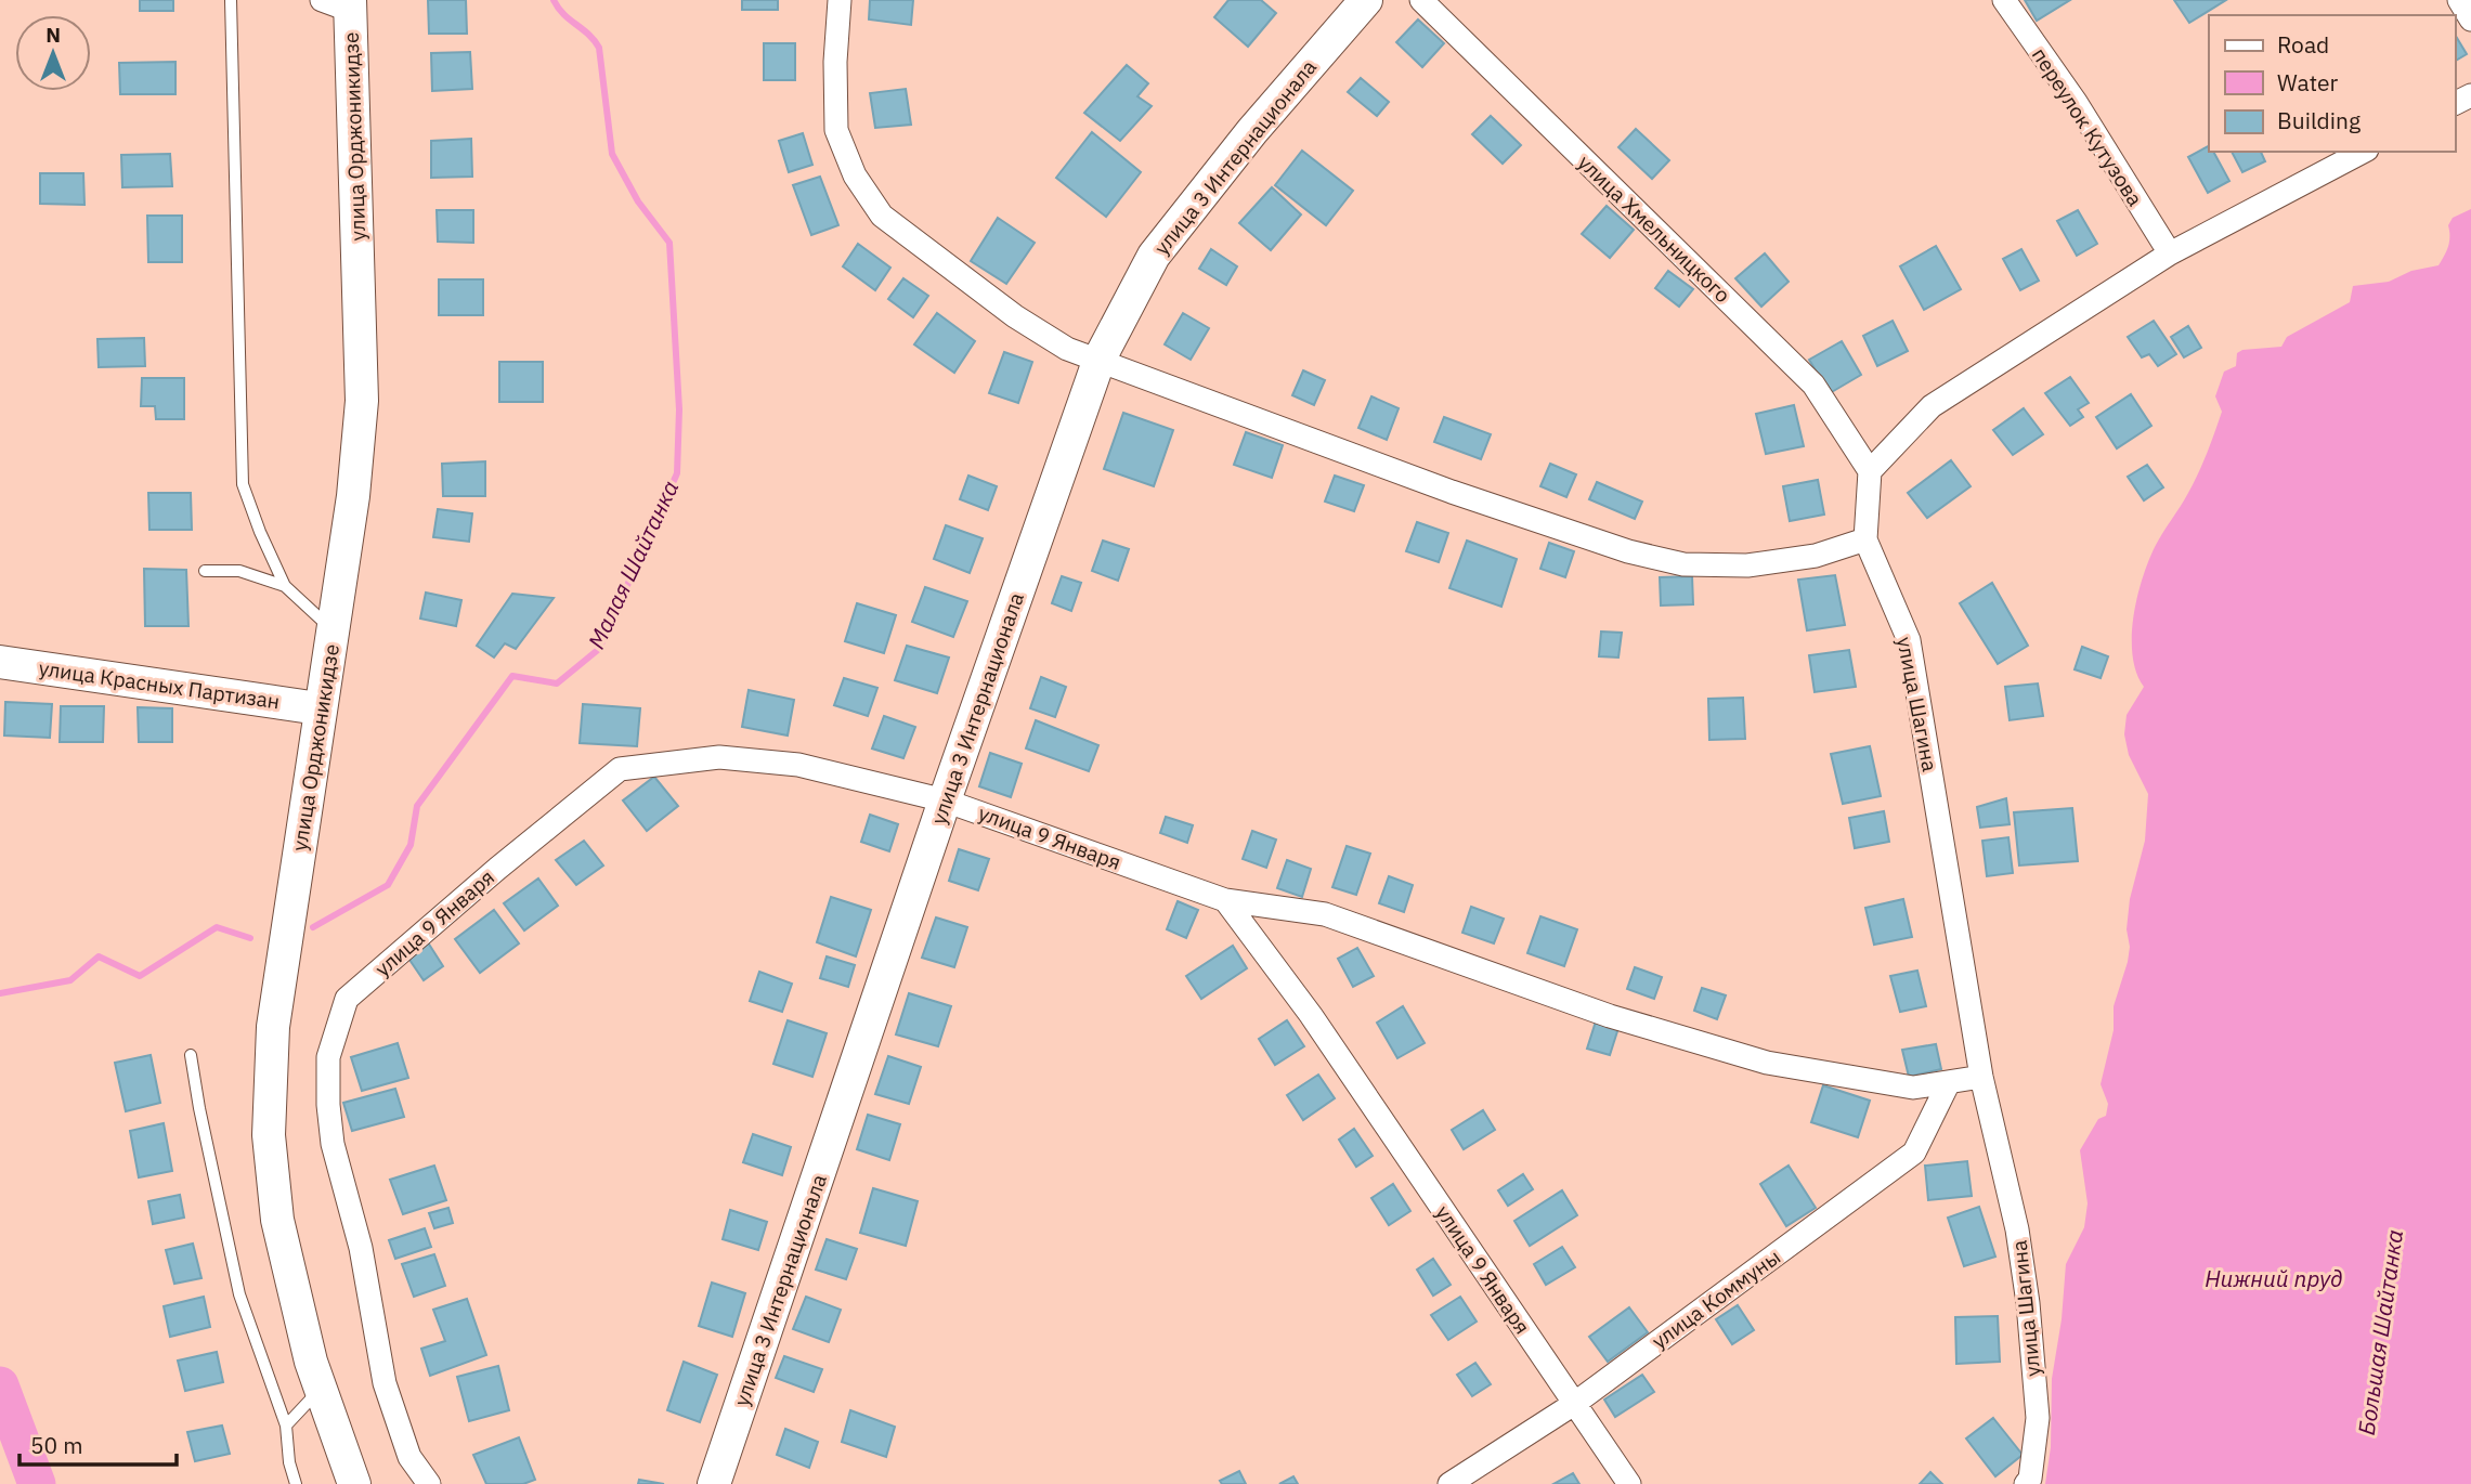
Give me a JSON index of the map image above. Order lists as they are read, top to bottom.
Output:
{
  "streets": {
    "street": [
      "переулок Кутузова",
      "улица Орджоникидзе",
      "улица 3 Интернационала",
      "улица Хмельницкого",
      "улица Красных Партизан",
      "улица Шагина",
      "улица 9 Января",
      "улица Коммуны"
    ]
  },
  "crossings": [
    ["улица Орджоникидзе", "улица Красных Партизан"],
    ["улица 3 Интернационала", "улица 9 Января"],
    ["улица Хмельницкого", "улица Шагина"],
    ["улица 9 Января", "улица Коммуны"]
  ],
  "water": ["Малая Шайтанка", "Нижний пруд", "Большая Шайтанка"],
  "legend": ["Road", "Water", "Building"],
  "scale_bar": "50 m",
  "north": "top"
}
